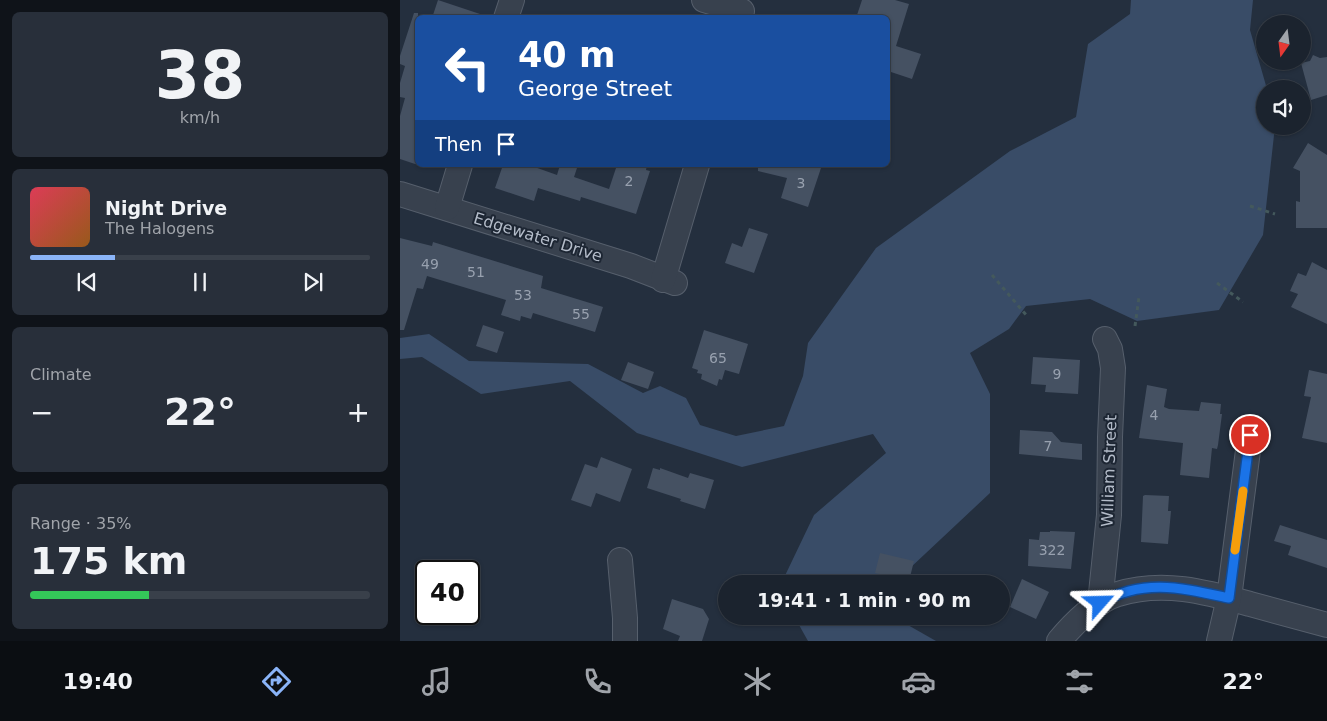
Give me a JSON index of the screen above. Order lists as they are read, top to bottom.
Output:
{
  "streets": {
    "street": ["Edgewater Drive", "William Street"]
  },
  "house_numbers": [
    "2",
    "3",
    "49",
    "51",
    "53",
    "55",
    "65",
    "9",
    "4",
    "7",
    "322"
  ],
  "north": "bottom",
  "page": {
    "tile": [
      ["38", "km/h"],
      "Climate",
      ["Range · 35%", "175 km"]
    ],
    "turn": ["40 m", "George Street"],
    "then": "Then",
    "song": ["Night Drive", "The Halogens"],
    "heat": ["−", "22°", "+"],
    "limit": "40",
    "trip": "19:41 · 1 min · 90 m",
    "tabs": ["19:40", "22°"]
  }
}
